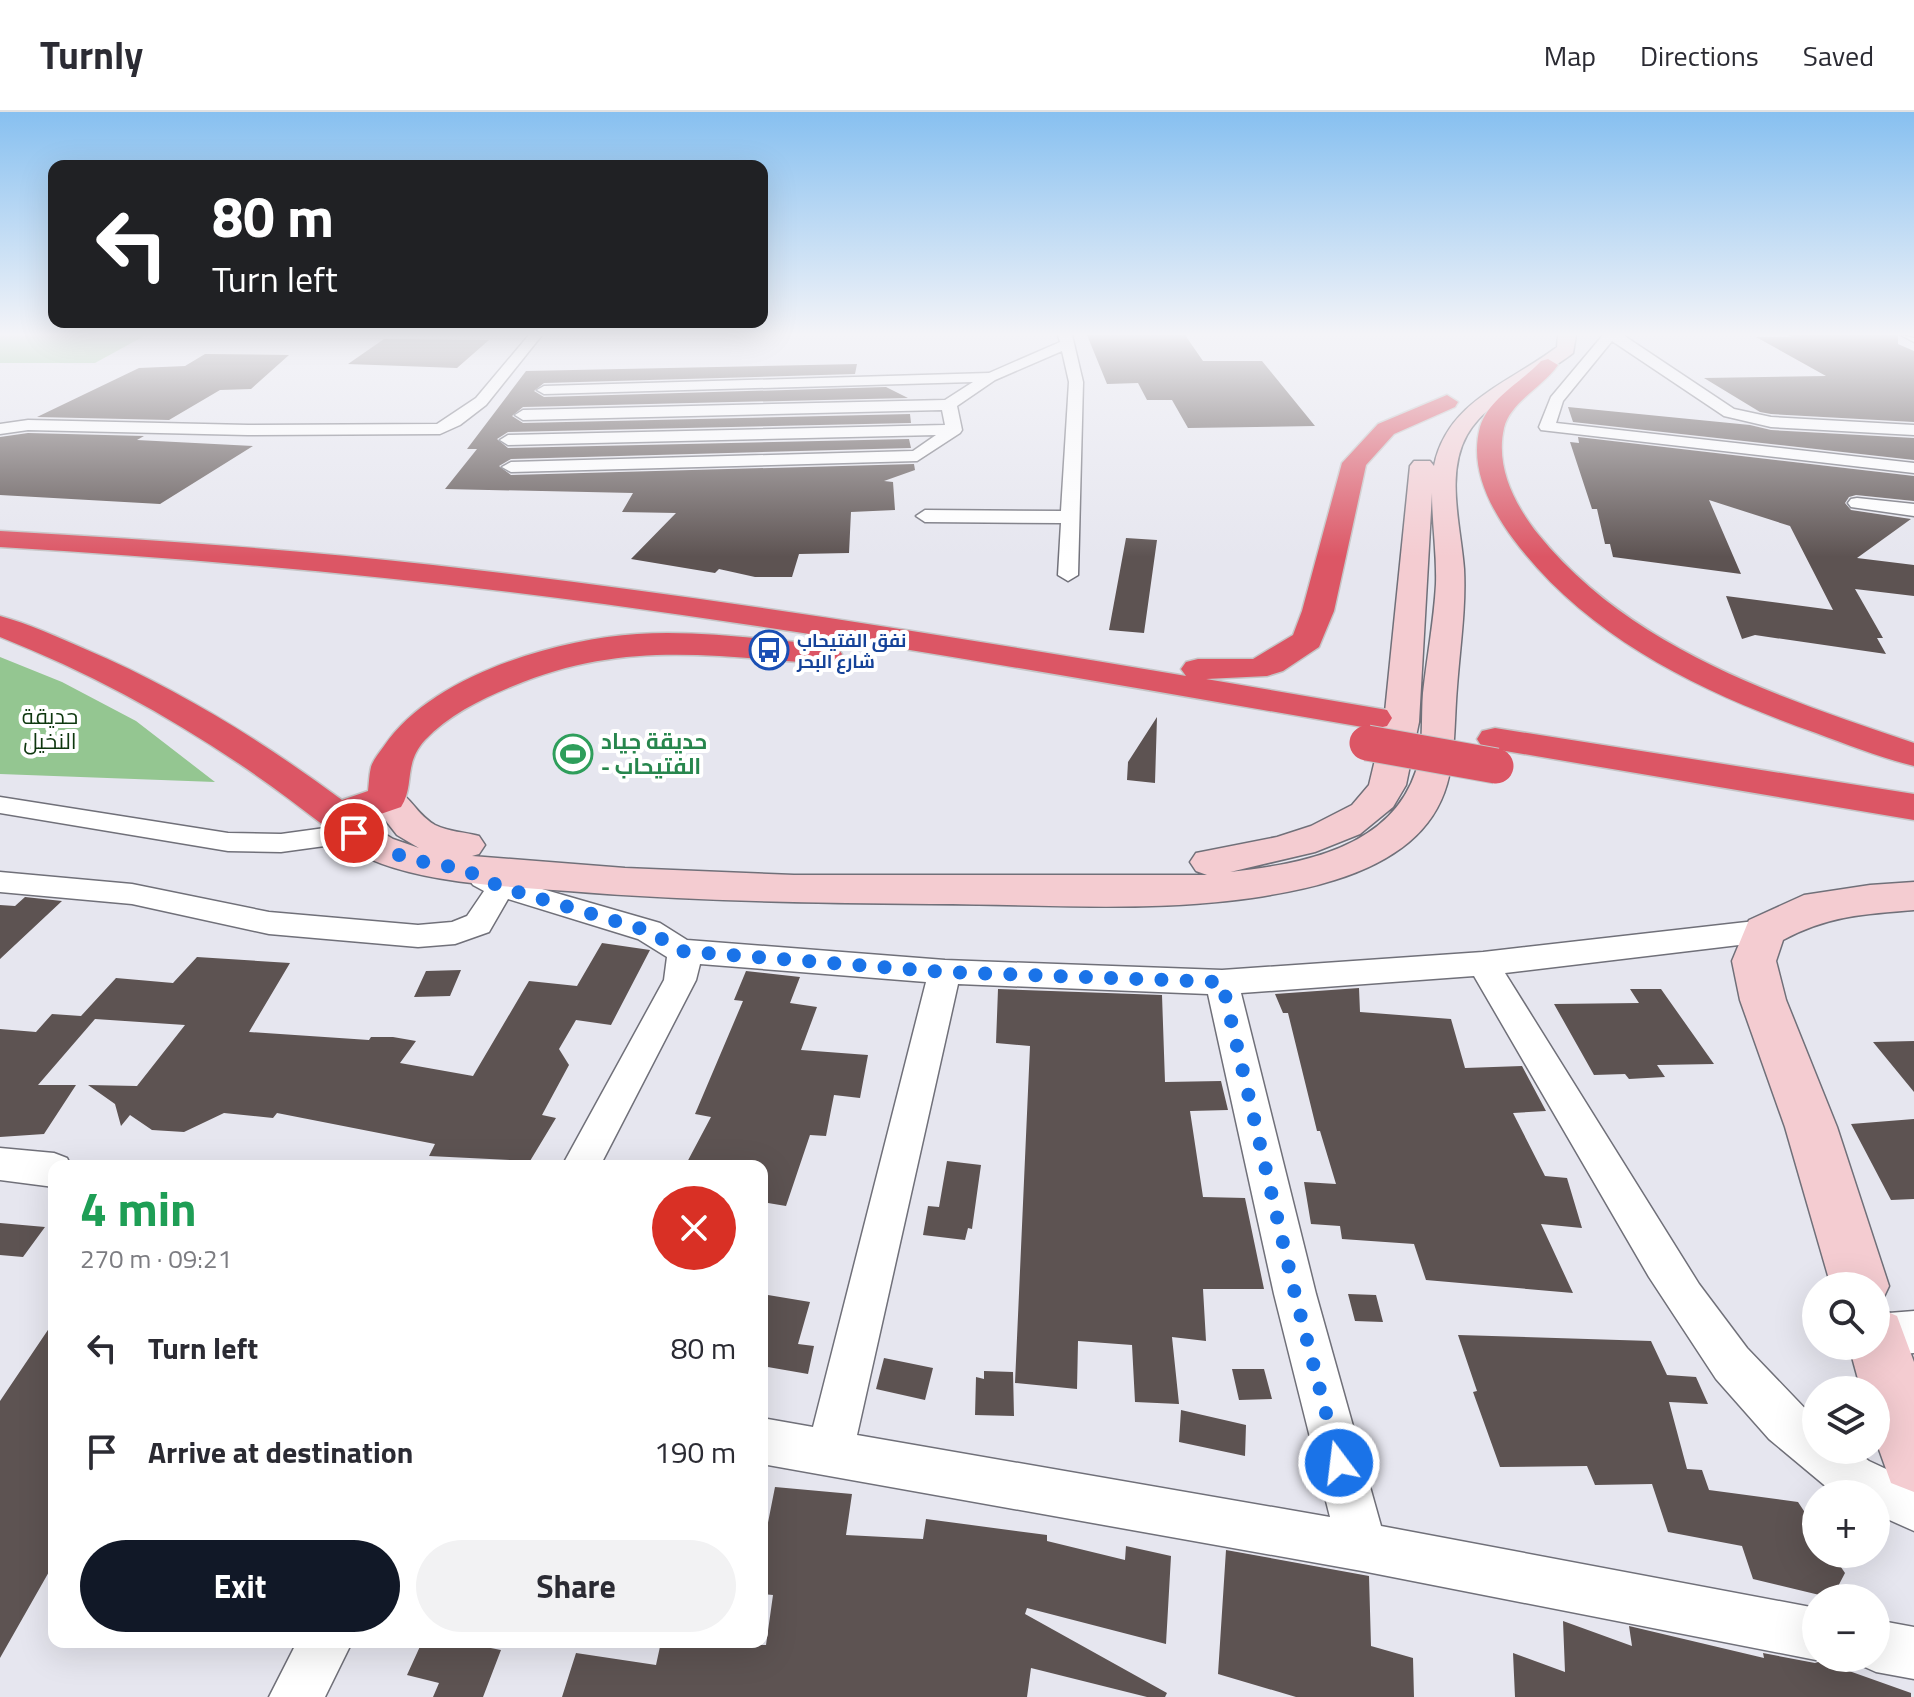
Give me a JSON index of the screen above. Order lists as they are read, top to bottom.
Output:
{
  "parks": ["حديقة النخيل"],
  "places": {
    "bus stop": ["نفق الفتيحاب شارع البحر"],
    "sports": ["حديقة جياد - الفتيحاب"]
  },
  "page": {
    "header": "Turnly",
    "nav": ["Map", "Directions", "Saved"],
    "turn": ["80 m", "Turn left"],
    "heading": ["4 min", "270 m · 09:21"],
    "map_buttons": ["+", "−"],
    "list": [
      {
        "name": "Turn left",
        "value": "80 m"
      },
      {
        "name": "Arrive at destination",
        "value": "190 m"
      }
    ],
    "buttons": ["Exit", "Share"]
  }
}
